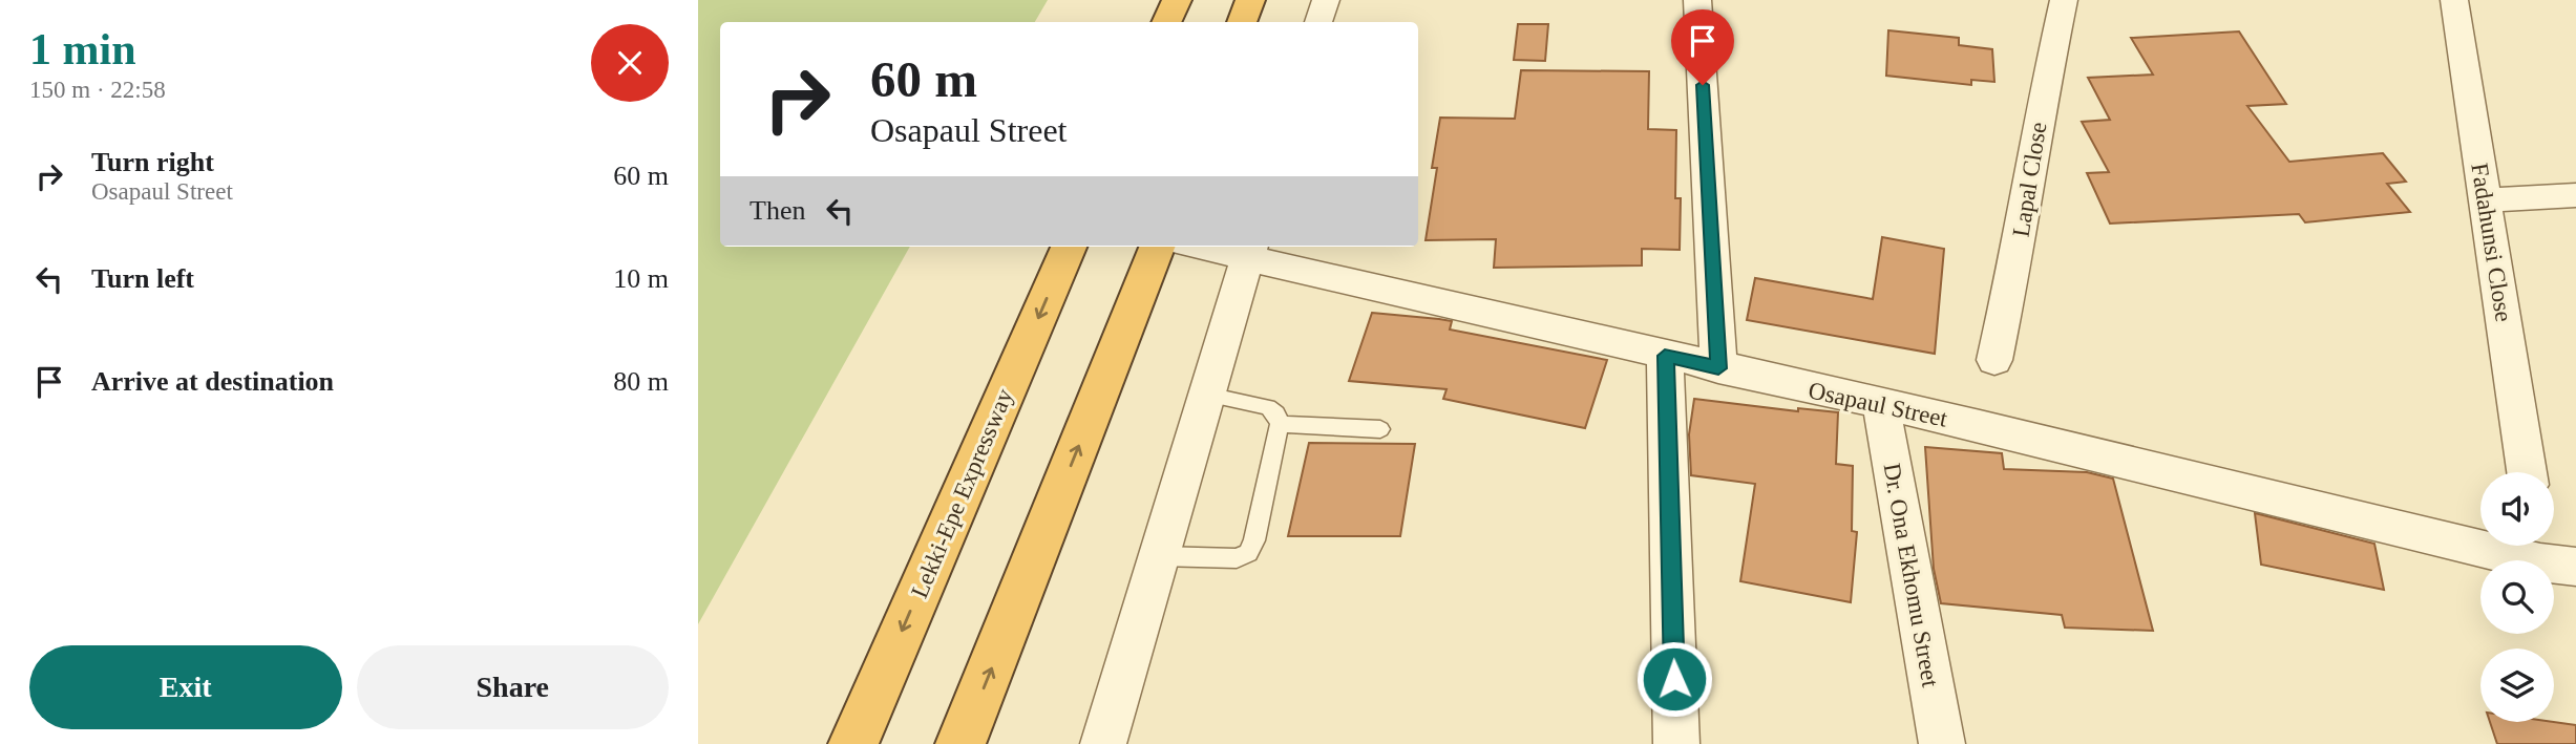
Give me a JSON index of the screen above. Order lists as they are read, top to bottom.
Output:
{
  "streets": {
    "highway": ["Lekki-Epe Expressway"],
    "street": [
      "Lapal Close",
      "Fadahunsi Close",
      "Osapaul Street",
      "Dr. Ona Ekhomu Street"
    ]
  },
  "crossings": [
    ["Osapaul Street", "Dr. Ona Ekhomu Street"]
  ],
  "page": {
    "heading": ["1 min", "150 m · 22:58"],
    "turn": ["60 m", "Osapaul Street"],
    "list": [
      {
        "name": "Turn right",
        "note": "Osapaul Street",
        "value": "60 m"
      },
      {
        "name": "Turn left",
        "value": "10 m"
      },
      {
        "name": "Arrive at destination",
        "value": "80 m"
      }
    ],
    "then": "Then",
    "buttons": ["Exit", "Share"]
  }
}
